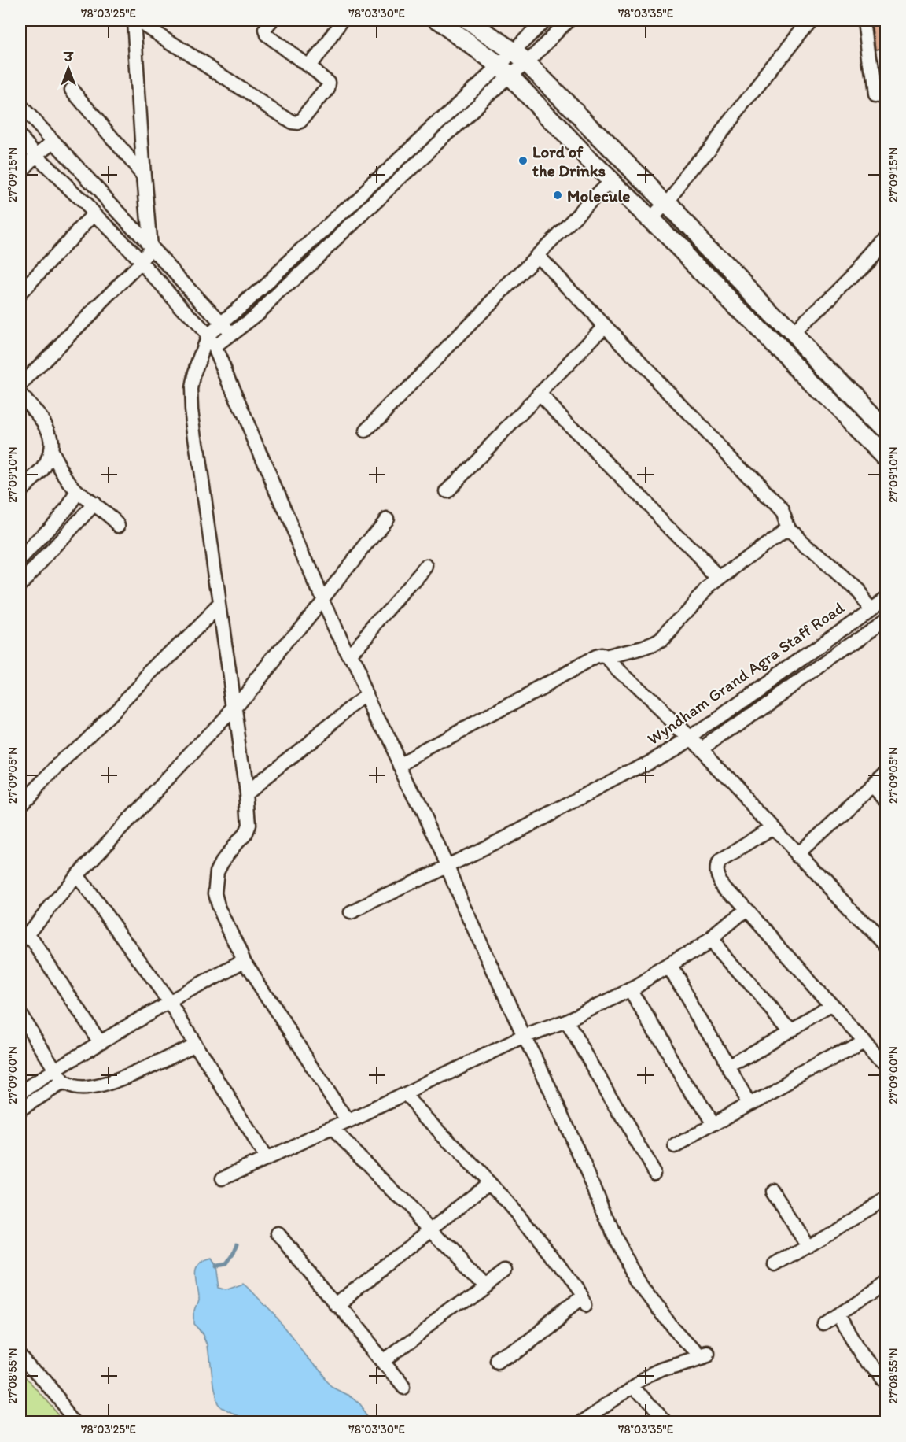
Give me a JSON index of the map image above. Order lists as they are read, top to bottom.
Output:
{
  "streets": {
    "street": ["Wyndham Grand Agra Staff Road"]
  },
  "places": ["Lord of the Drinks", "Molecule"],
  "north": "top",
  "coordinates": [
    "78°03'25\"E",
    "78°03'30\"E",
    "78°03'35\"E",
    "27°09'15\"N",
    "27°09'10\"N",
    "27°09'05\"N",
    "27°09'00\"N",
    "27°08'55\"N"
  ]
}
